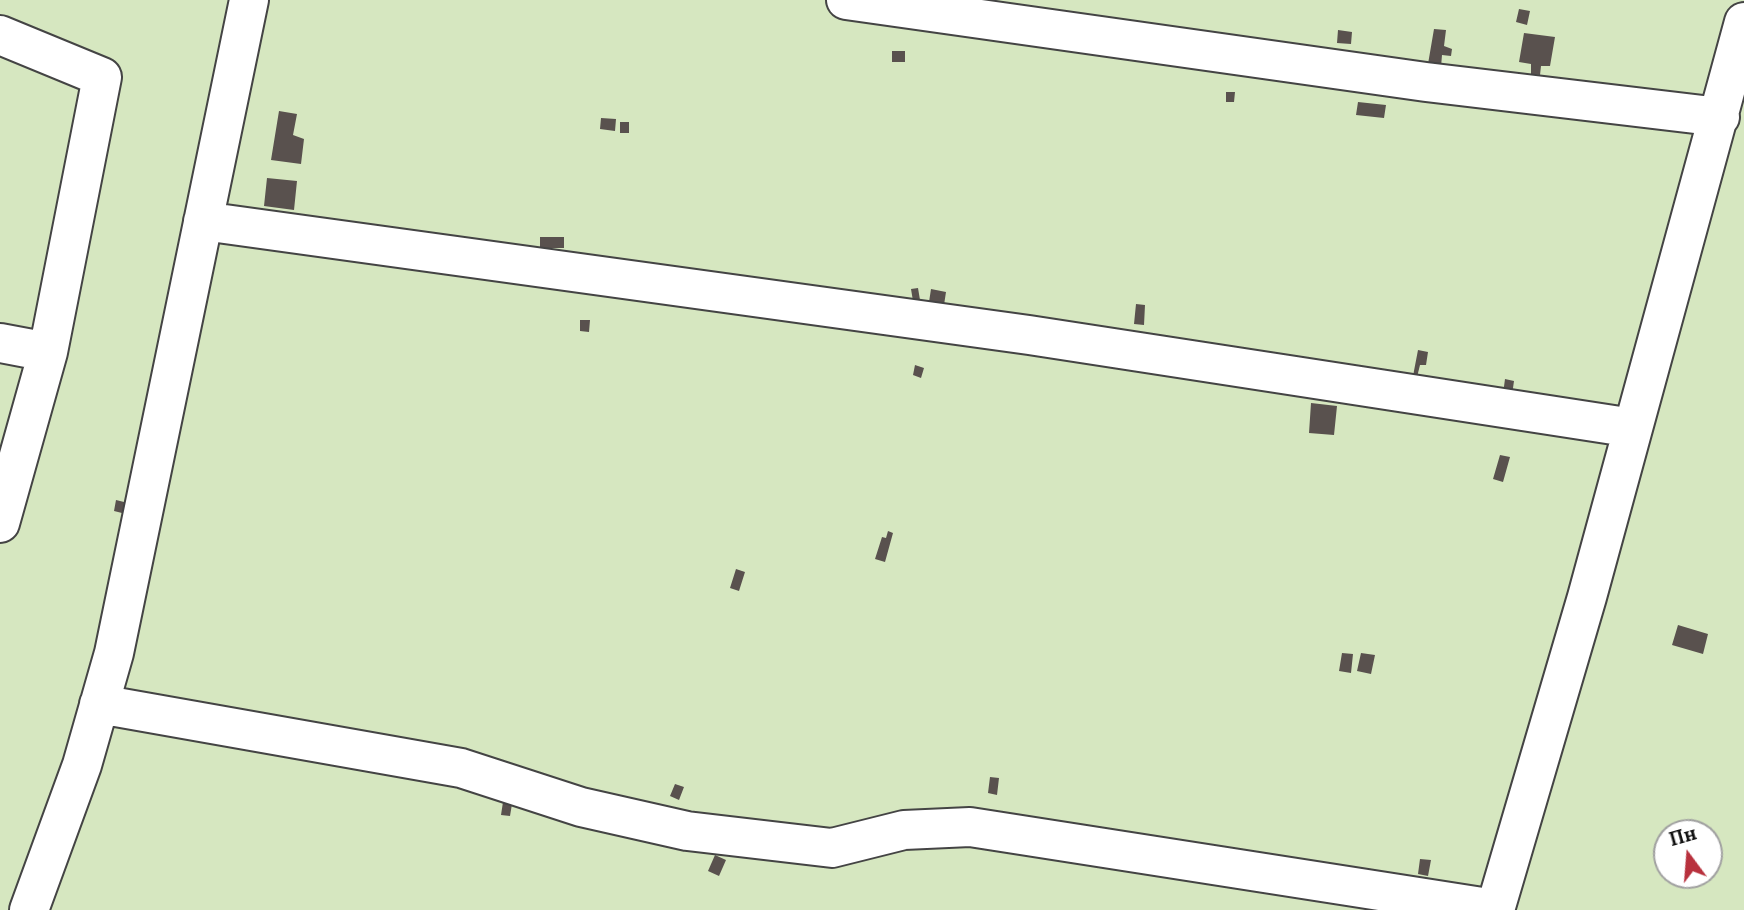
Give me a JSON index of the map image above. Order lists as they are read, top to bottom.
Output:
{
  "north": "top"
}
